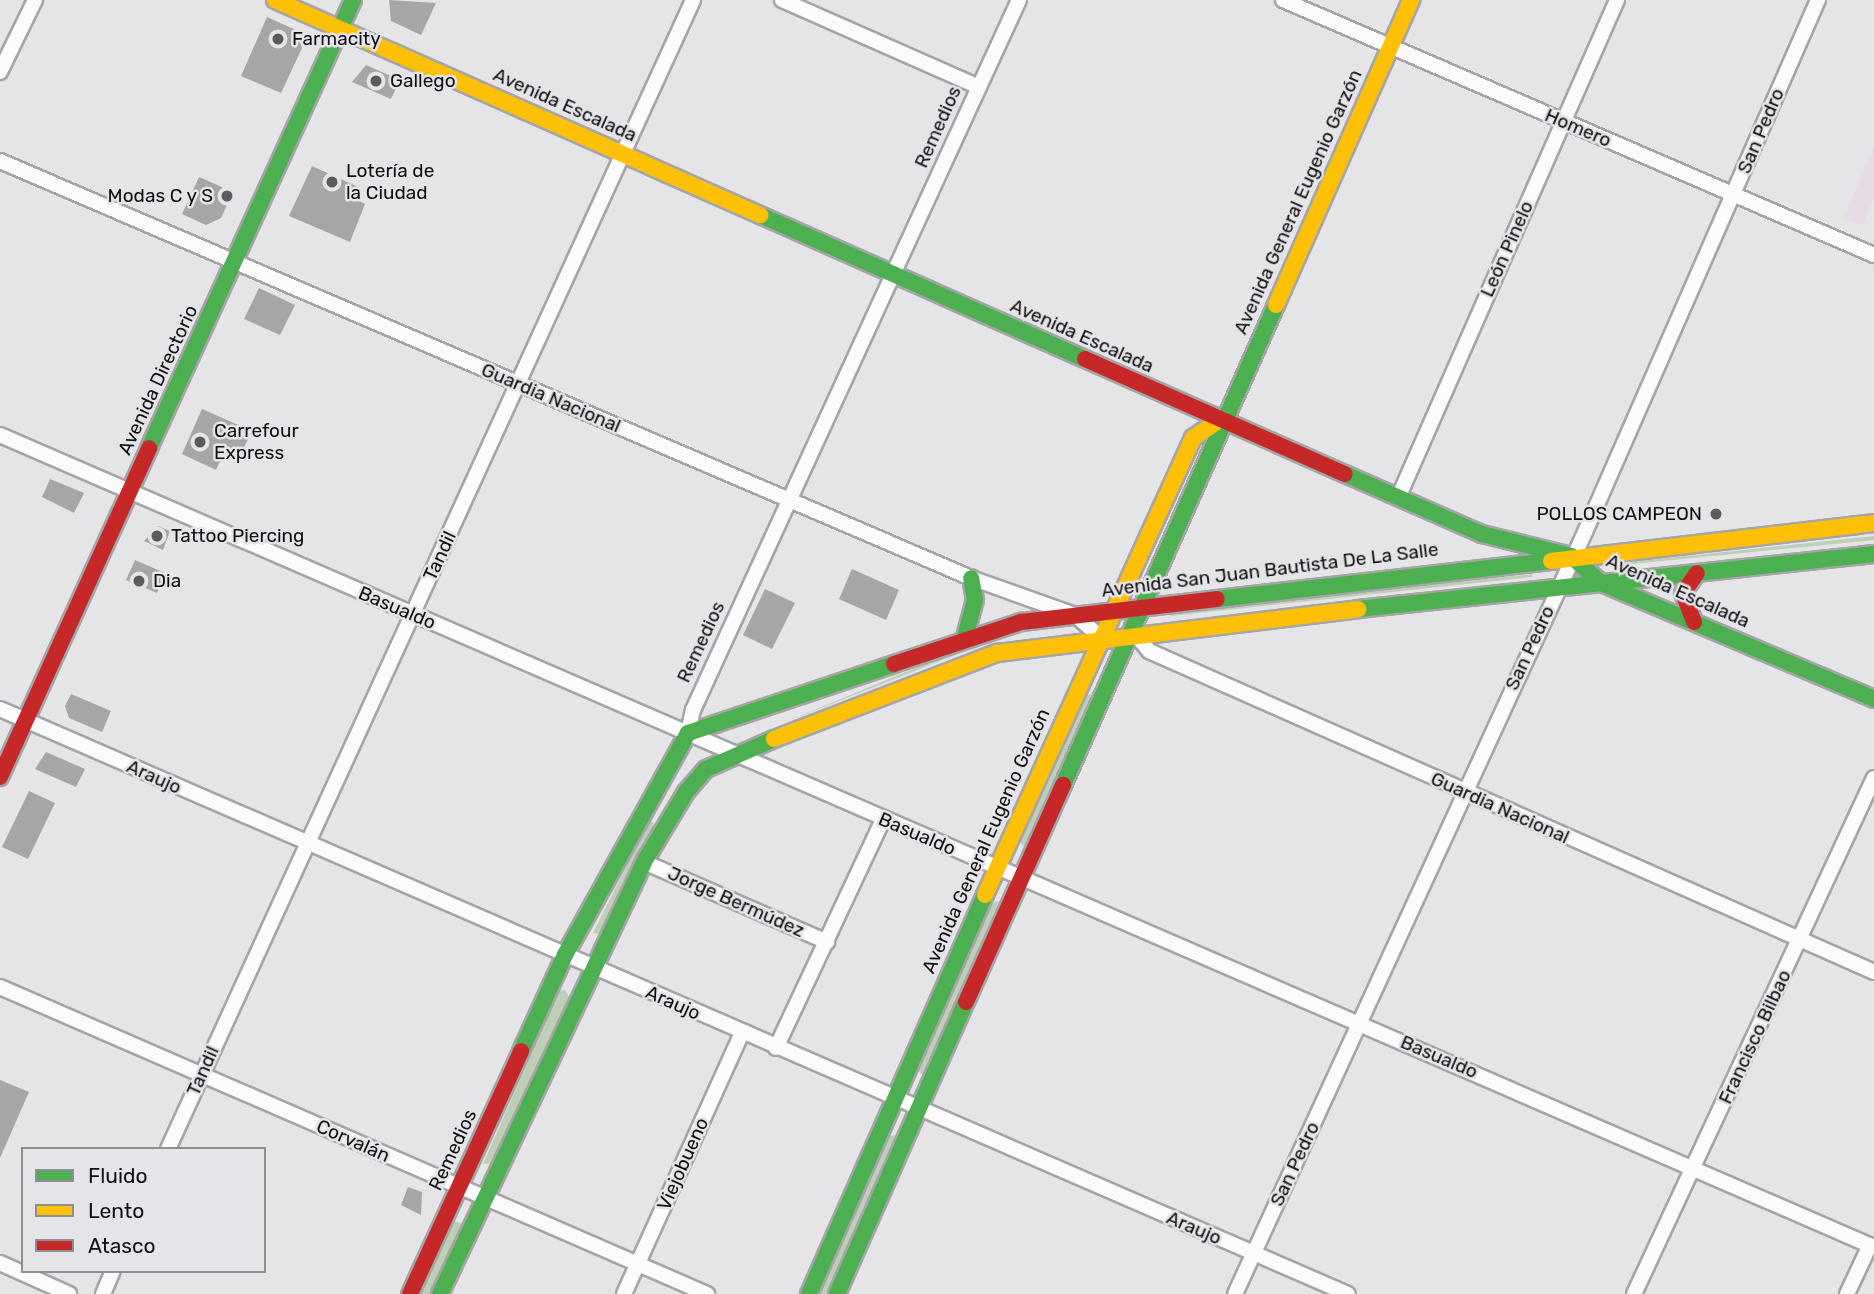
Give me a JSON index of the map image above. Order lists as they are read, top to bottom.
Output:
{
  "streets": {
    "street": [
      "Avenida Escalada",
      "Remedios",
      "Homero",
      "San Pedro",
      "Avenida General Eugenio Garzón",
      "León Pinelo",
      "Avenida Directorio",
      "Guardia Nacional",
      "Tandil",
      "Avenida San Juan Bautista De La Salle",
      "Basualdo",
      "Araujo",
      "Jorge Bermúdez",
      "Francisco Bilbao",
      "Corvalán",
      "Viejobueno"
    ]
  },
  "crossings": [
    ["Avenida Escalada", "Remedios"],
    ["Avenida Escalada", "San Pedro"],
    ["Avenida Escalada", "Avenida General Eugenio Garzón"],
    ["Avenida Escalada", "León Pinelo"],
    ["Avenida Escalada", "Avenida Directorio"],
    ["Avenida Escalada", "Tandil"],
    ["Avenida Escalada", "Avenida San Juan Bautista De La Salle"],
    ["Remedios", "Guardia Nacional"],
    ["Remedios", "Avenida San Juan Bautista De La Salle"],
    ["Remedios", "Basualdo"],
    ["Remedios", "Araujo"],
    ["Remedios", "Corvalán"],
    ["Homero", "San Pedro"],
    ["Homero", "Avenida General Eugenio Garzón"],
    ["Homero", "León Pinelo"],
    ["San Pedro", "Guardia Nacional"],
    ["San Pedro", "Avenida San Juan Bautista De La Salle"],
    ["San Pedro", "Basualdo"],
    ["San Pedro", "Araujo"],
    ["Avenida General Eugenio Garzón", "Guardia Nacional"],
    ["Avenida General Eugenio Garzón", "Avenida San Juan Bautista De La Salle"],
    ["Avenida General Eugenio Garzón", "Basualdo"],
    ["Avenida General Eugenio Garzón", "Araujo"],
    ["Avenida Directorio", "Guardia Nacional"],
    ["Avenida Directorio", "Basualdo"],
    ["Avenida Directorio", "Araujo"],
    ["Guardia Nacional", "Tandil"],
    ["Guardia Nacional", "Avenida San Juan Bautista De La Salle"],
    ["Guardia Nacional", "Francisco Bilbao"],
    ["Tandil", "Basualdo"],
    ["Tandil", "Araujo"],
    ["Tandil", "Corvalán"],
    ["Avenida San Juan Bautista De La Salle", "Basualdo"],
    ["Basualdo", "Francisco Bilbao"],
    ["Araujo", "Viejobueno"],
    ["Corvalán", "Viejobueno"]
  ],
  "places": [
    "Farmacity",
    "Gallego",
    "Lotería de la Ciudad",
    "Modas C y S",
    "Carrefour Express",
    "POLLOS CAMPEON",
    "Tattoo Piercing",
    "Dia"
  ],
  "legend": ["Fluido", "Lento", "Atasco"]
}
